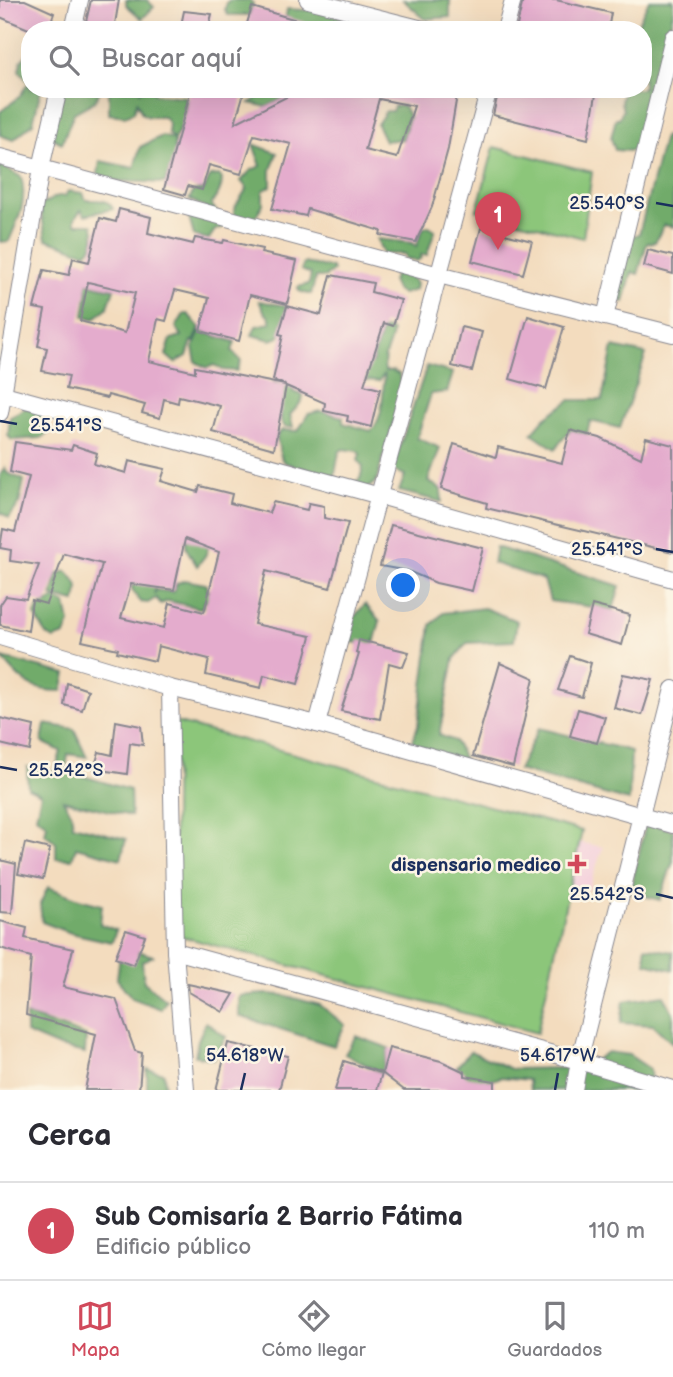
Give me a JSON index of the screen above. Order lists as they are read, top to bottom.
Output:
{
  "places": {
    "health": ["dispensario medico"]
  },
  "page": {
    "search": "Buscar aquí",
    "pins": "1",
    "heading": "Cerca",
    "list": [
      {
        "mark": "1",
        "name": "Sub Comisaría 2 Barrio Fátima",
        "note": "Edificio público",
        "value": "110 m"
      }
    ],
    "nav": ["Mapa", "Cómo llegar", "Guardados"]
  },
  "coordinates": [
    "25.540°S",
    "25.541°S",
    "25.542°S",
    "54.618°W",
    "54.617°W"
  ]
}
